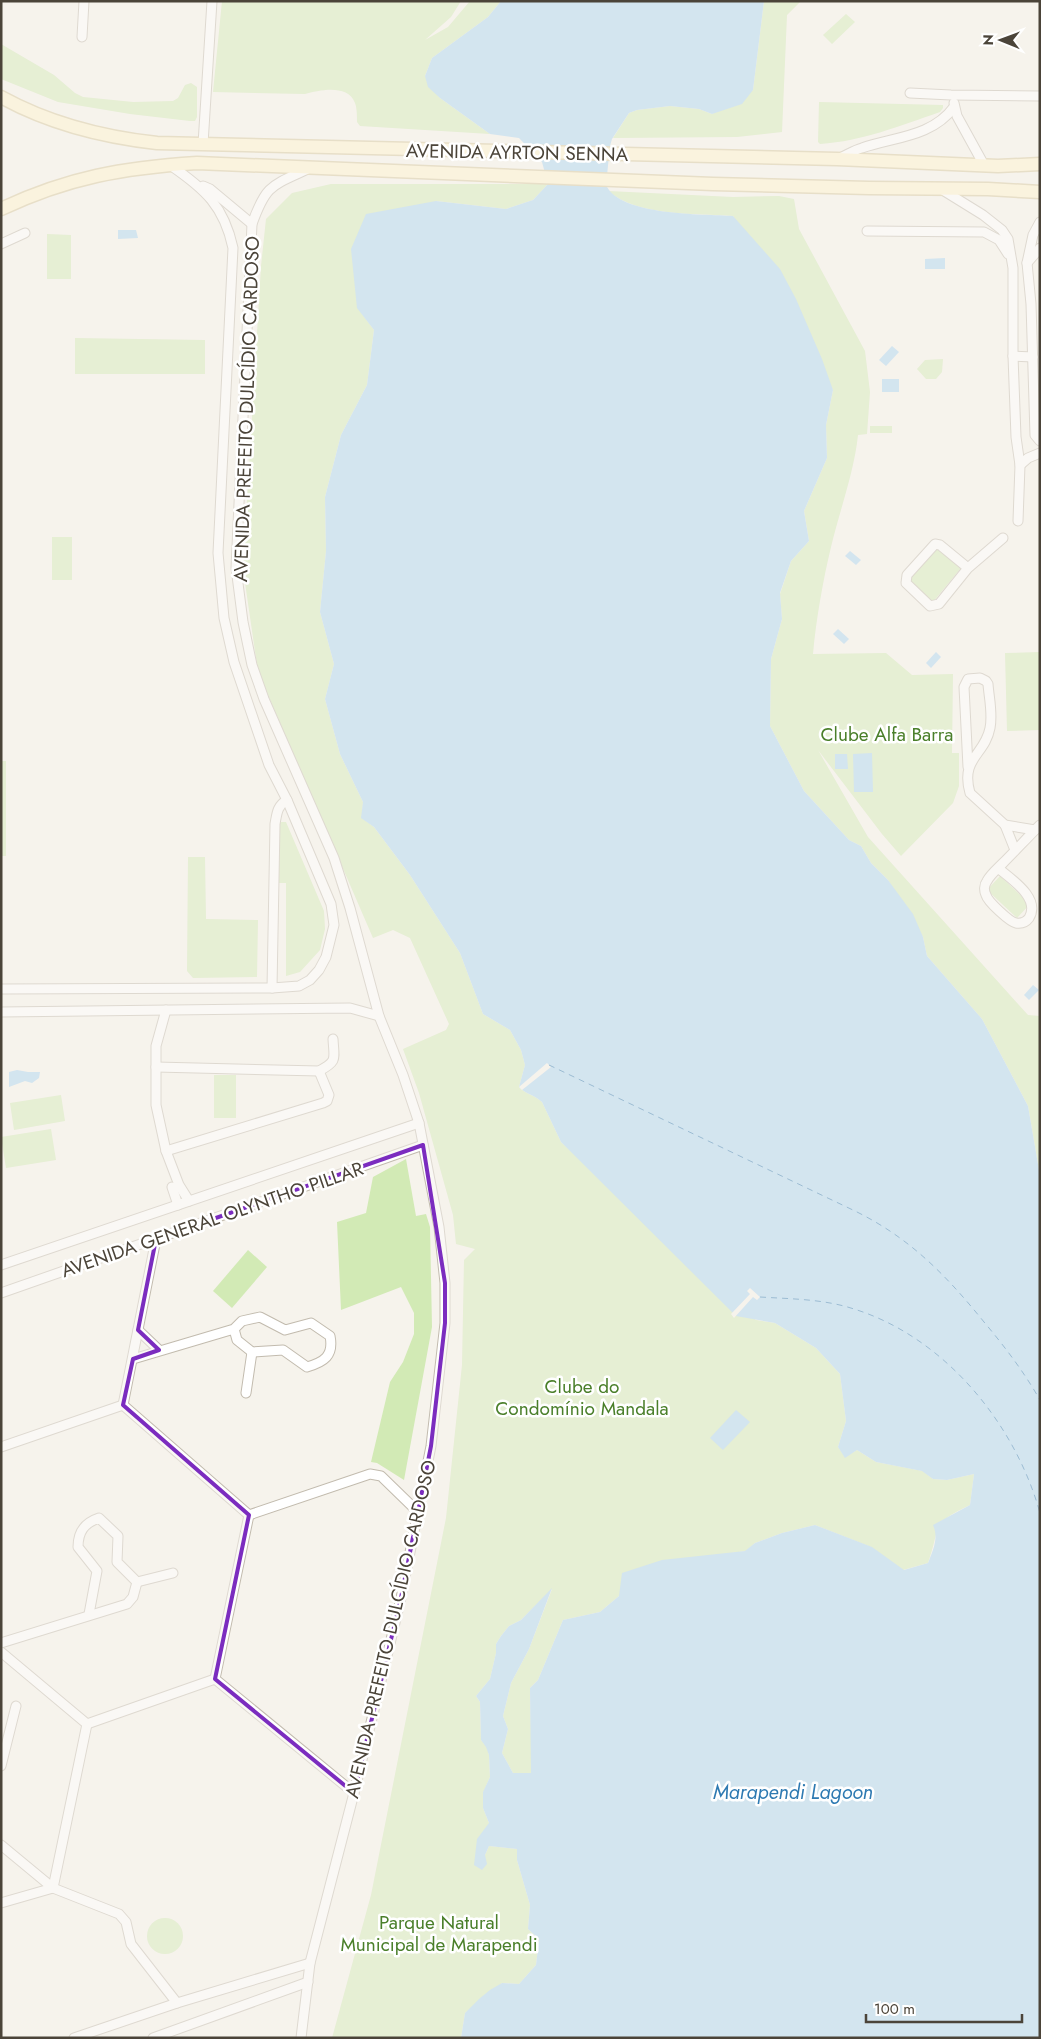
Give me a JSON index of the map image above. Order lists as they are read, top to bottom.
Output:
{
  "streets": {
    "main road": ["AVENIDA AYRTON SENNA"],
    "street": ["AVENIDA PREFEITO DULCÍDIO CARDOSO", "AVENIDA GENERAL OLYNTHO PILLAR"]
  },
  "crossings": [
    ["AVENIDA AYRTON SENNA", "AVENIDA PREFEITO DULCÍDIO CARDOSO"],
    ["AVENIDA PREFEITO DULCÍDIO CARDOSO", "AVENIDA GENERAL OLYNTHO PILLAR"]
  ],
  "water": ["Marapendi Lagoon"],
  "parks": ["Clube Alfa Barra", "Clube do Condomínio Mandala", "Parque Natural Municipal de Marapendi"],
  "scale_bar": "100 m",
  "north": "left"
}
